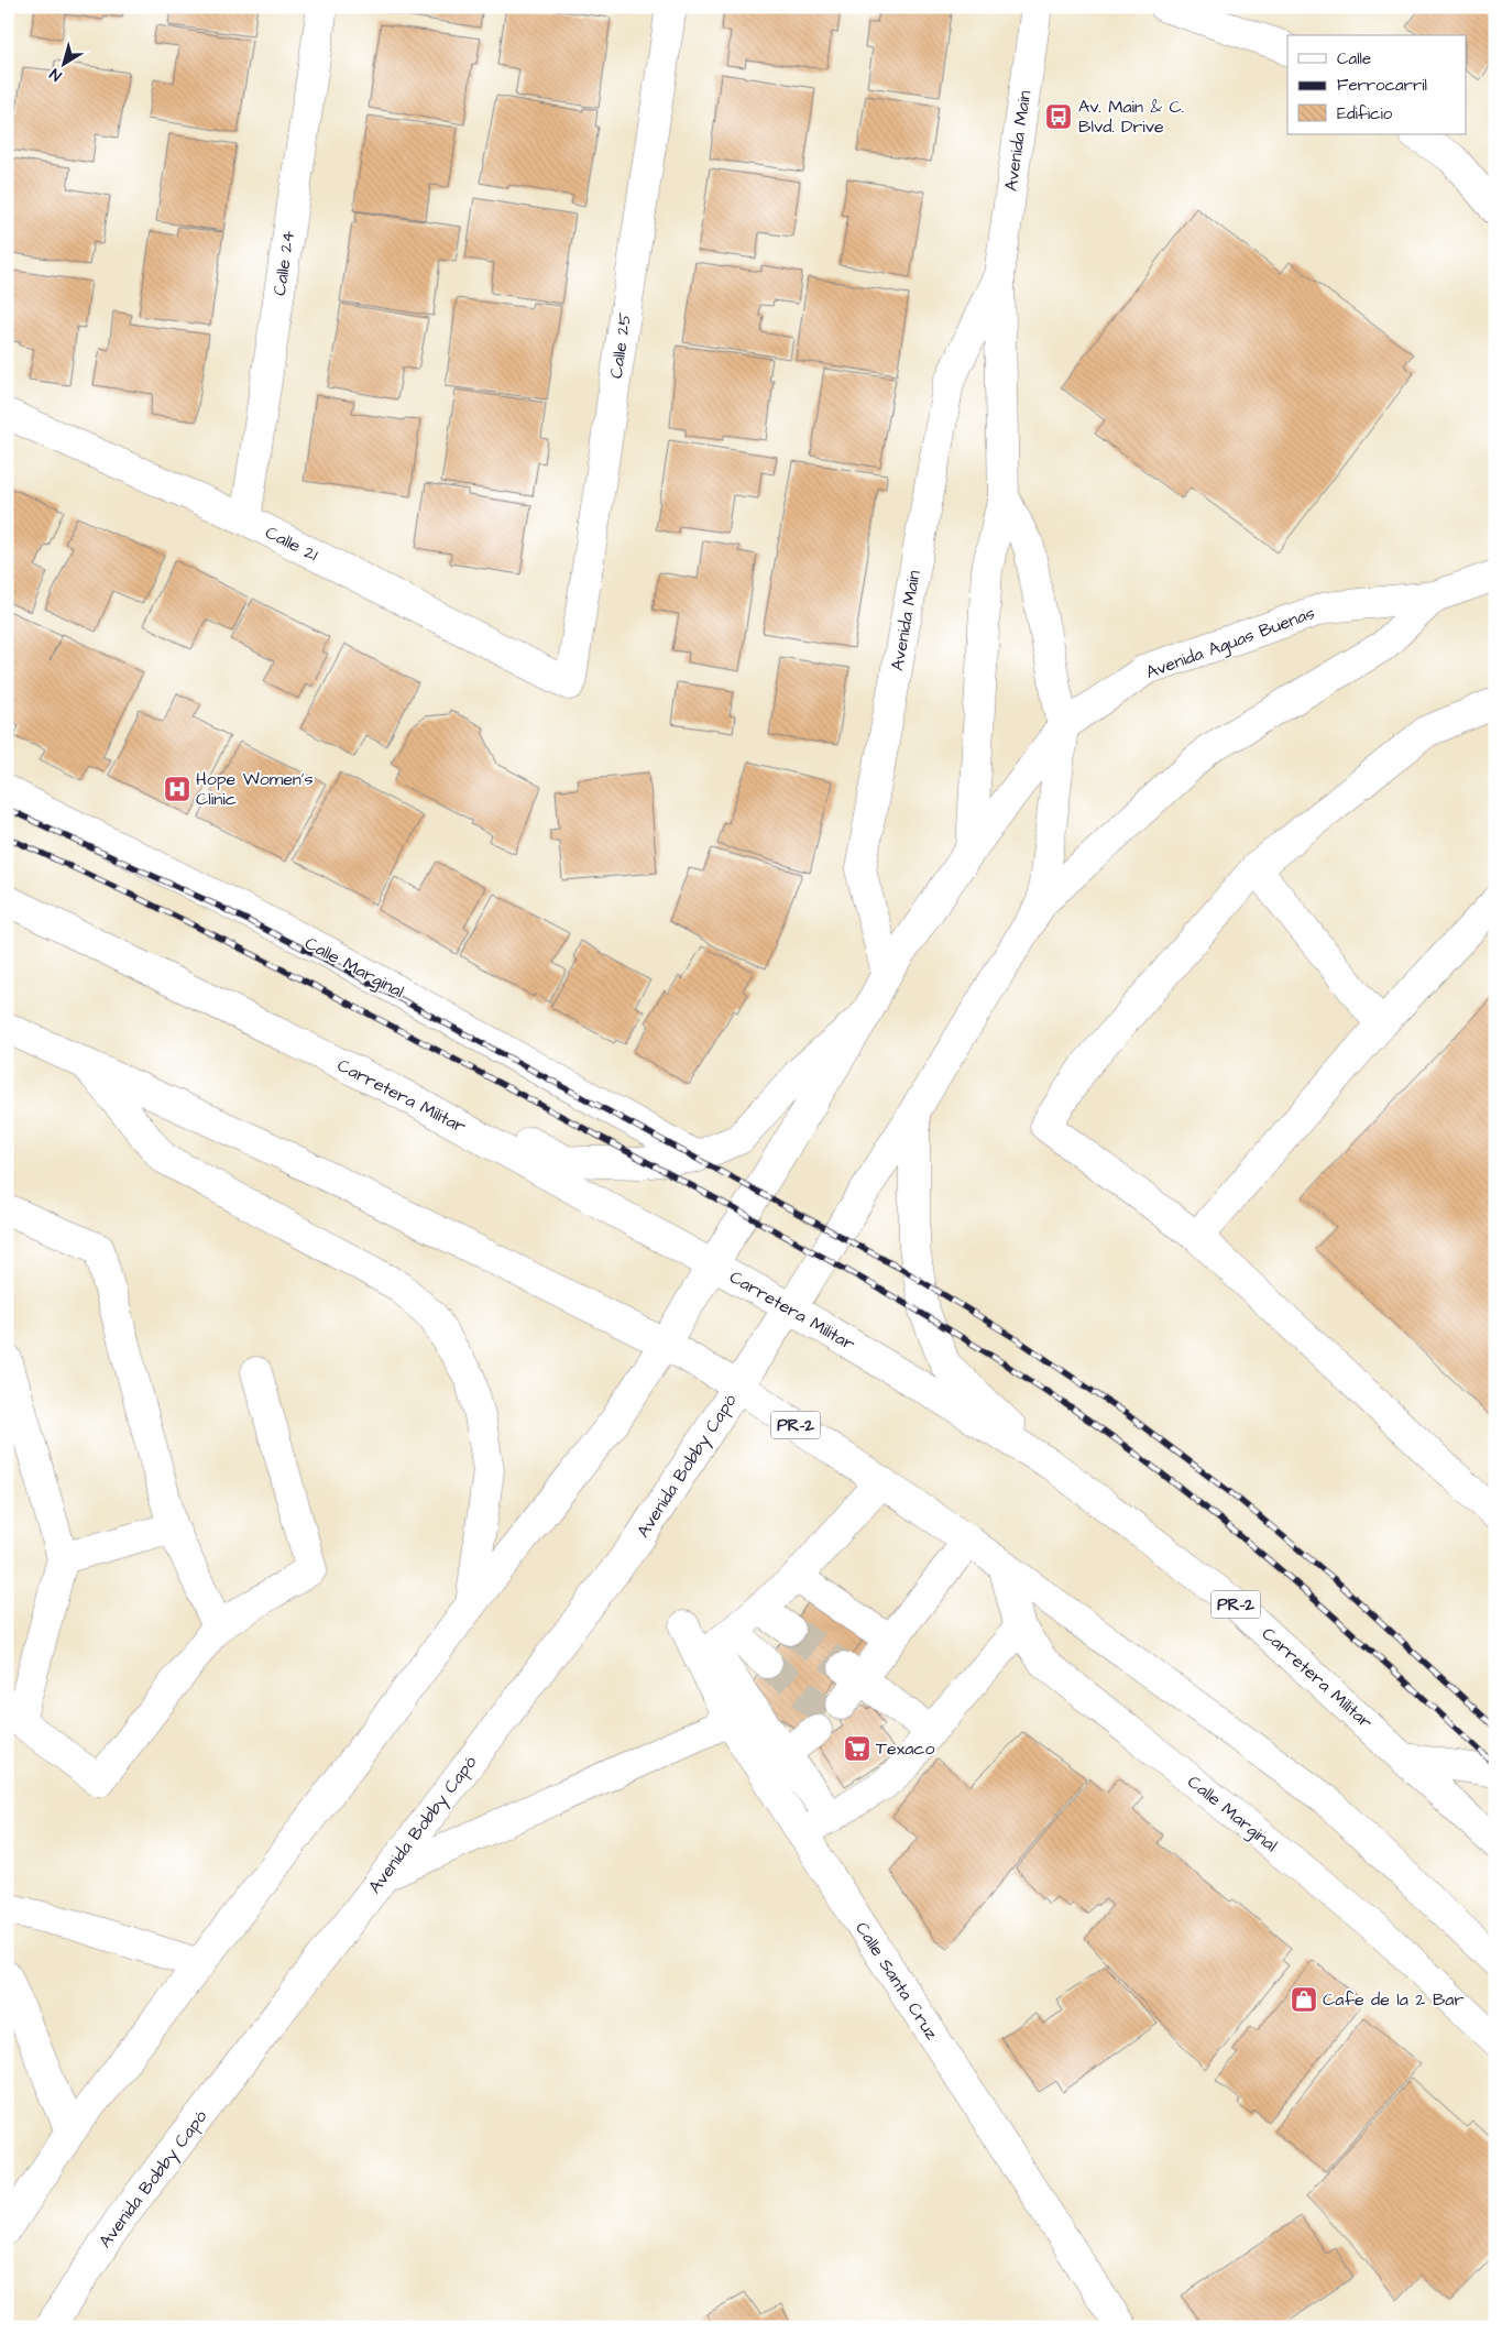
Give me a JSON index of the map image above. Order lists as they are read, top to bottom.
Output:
{
  "streets": {
    "street": [
      "Avenida Main",
      "Calle 24",
      "Calle 25",
      "Calle 21",
      "Avenida Aguas Buenas",
      "Calle Marginal",
      "Carretera Militar",
      "PR-2",
      "Avenida Bobby Capó",
      "Calle Santa Cruz"
    ]
  },
  "crossings": [
    ["Avenida Main", "Avenida Aguas Buenas"],
    ["Calle 24", "Calle 21"],
    ["Calle 25", "Calle 21"],
    ["Avenida Aguas Buenas", "Carretera Militar"],
    ["Calle Marginal", "PR-2"],
    ["Carretera Militar", "Avenida Bobby Capó"],
    ["PR-2", "Avenida Bobby Capó"]
  ],
  "places": {
    "bus stop": ["Av. Main & C. Blvd. Drive"],
    "hospital": ["Hope Women's Clinic"],
    "supermarket": ["Texaco"],
    "shop": ["Cafe de la 2 Bar"]
  },
  "legend": ["Calle", "Ferrocarril", "Edificio"],
  "north": "bottom left"
}
